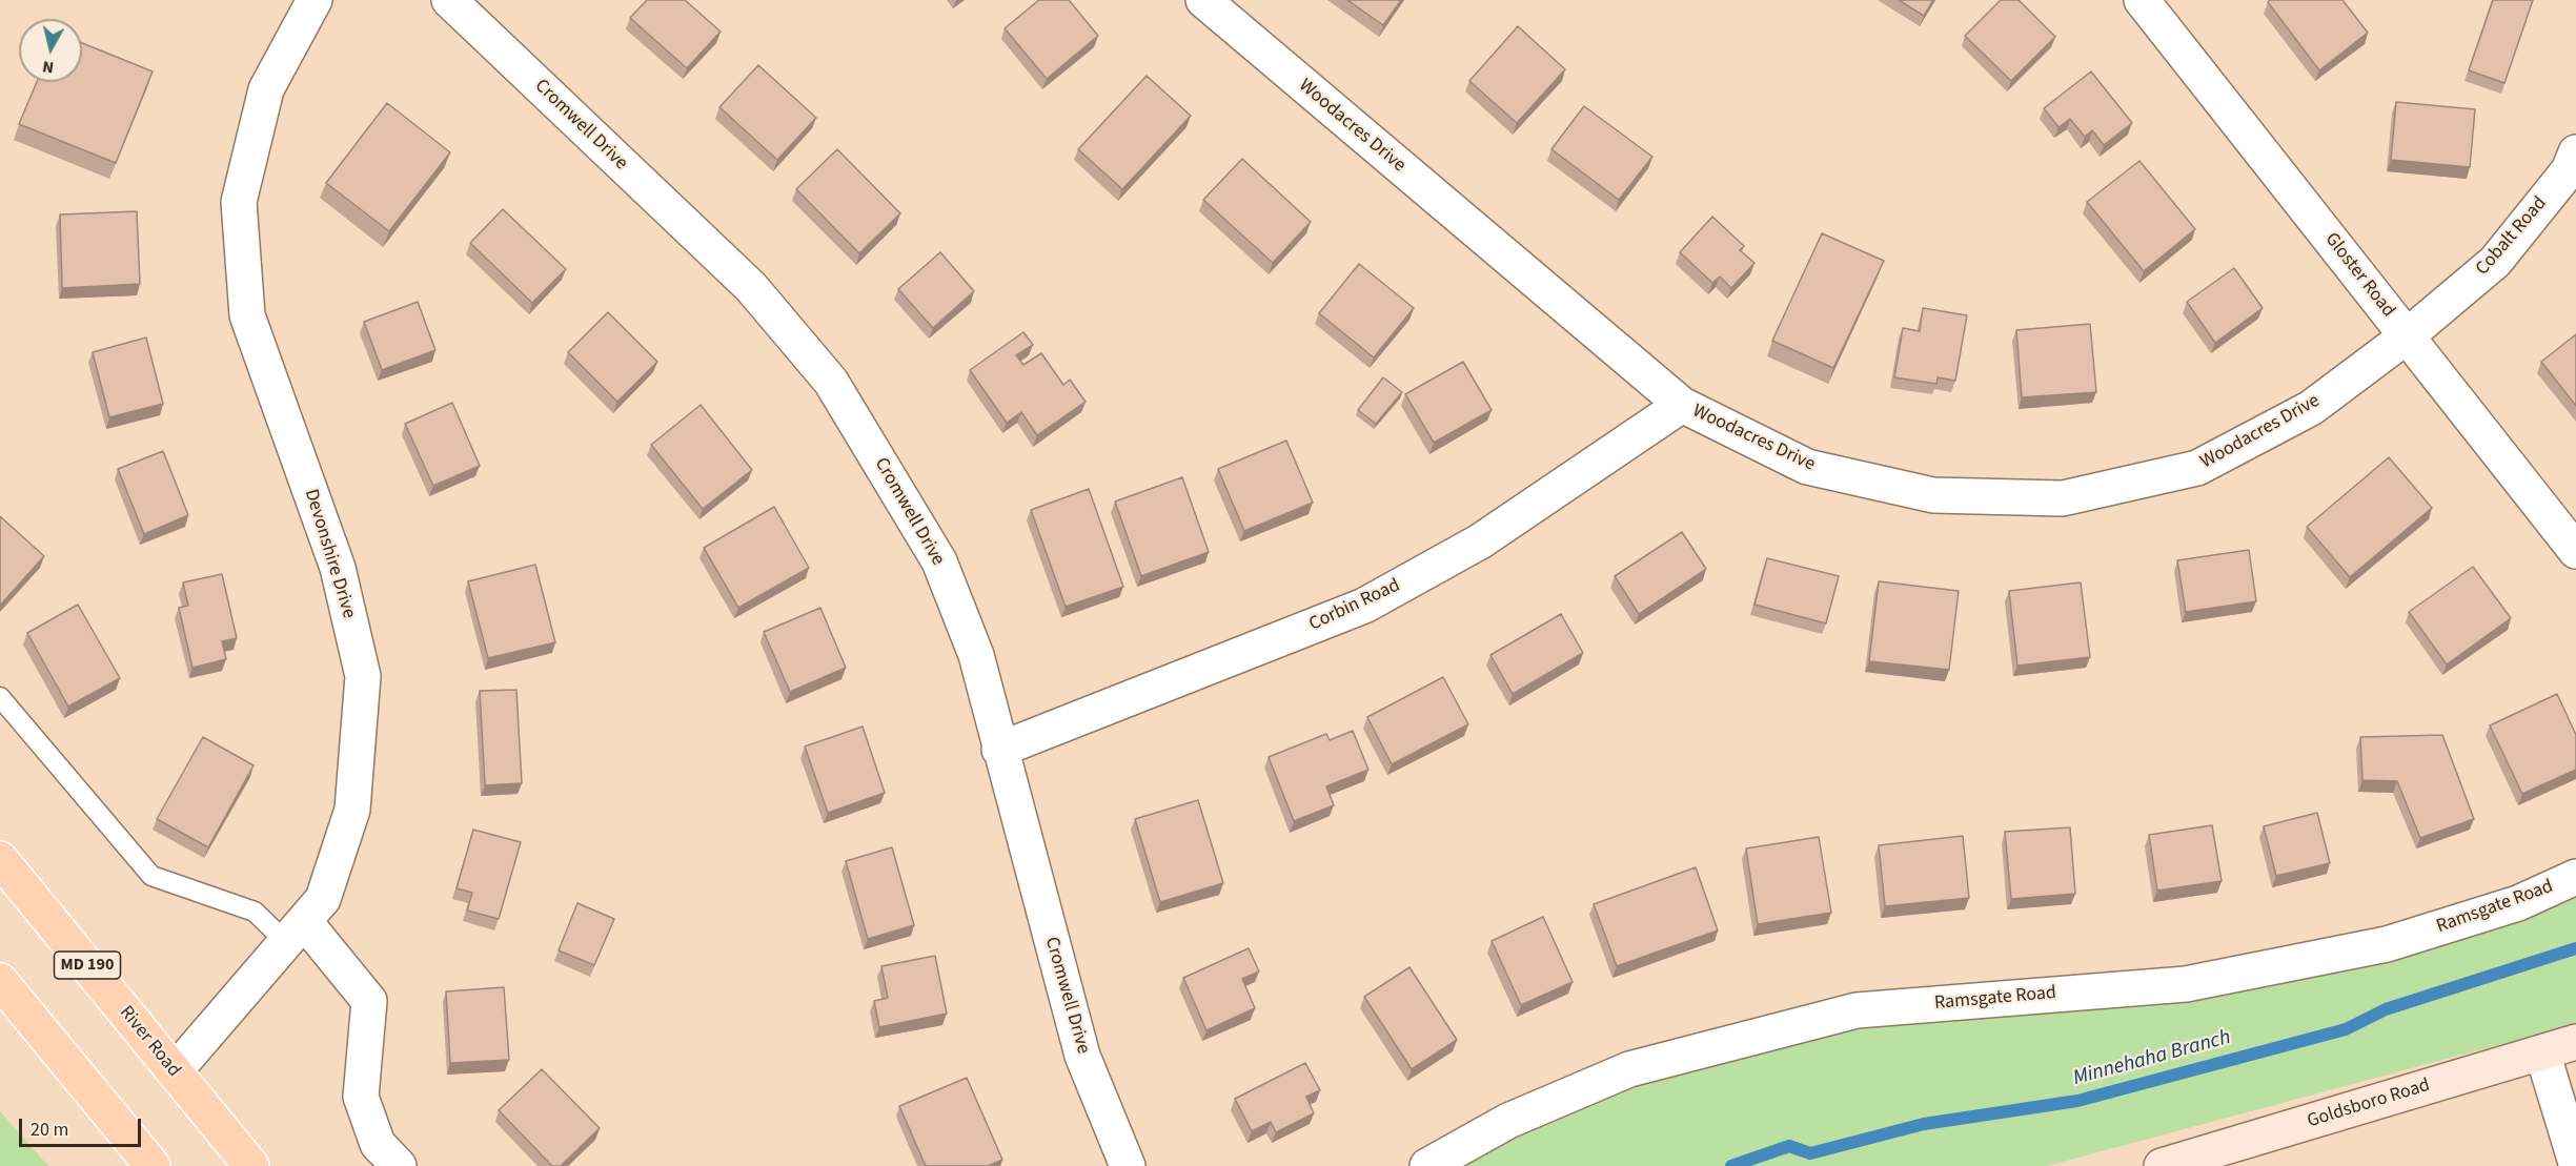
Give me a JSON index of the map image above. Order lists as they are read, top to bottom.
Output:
{
  "streets": {
    "main road": ["MD 190", "River Road", "Goldsboro Road"],
    "street": [
      "Cromwell Drive",
      "Woodacres Drive",
      "Cobalt Road",
      "Gloster Road",
      "Devonshire Drive",
      "Corbin Road",
      "Ramsgate Road"
    ]
  },
  "crossings": [
    ["Cromwell Drive", "Corbin Road"],
    ["Woodacres Drive", "Cobalt Road"],
    ["Woodacres Drive", "Gloster Road"],
    ["Woodacres Drive", "Corbin Road"],
    ["Cobalt Road", "Gloster Road"],
    ["Devonshire Drive", "River Road"]
  ],
  "water": ["Minnehaha Branch"],
  "scale_bar": "20 m",
  "north": "bottom"
}
